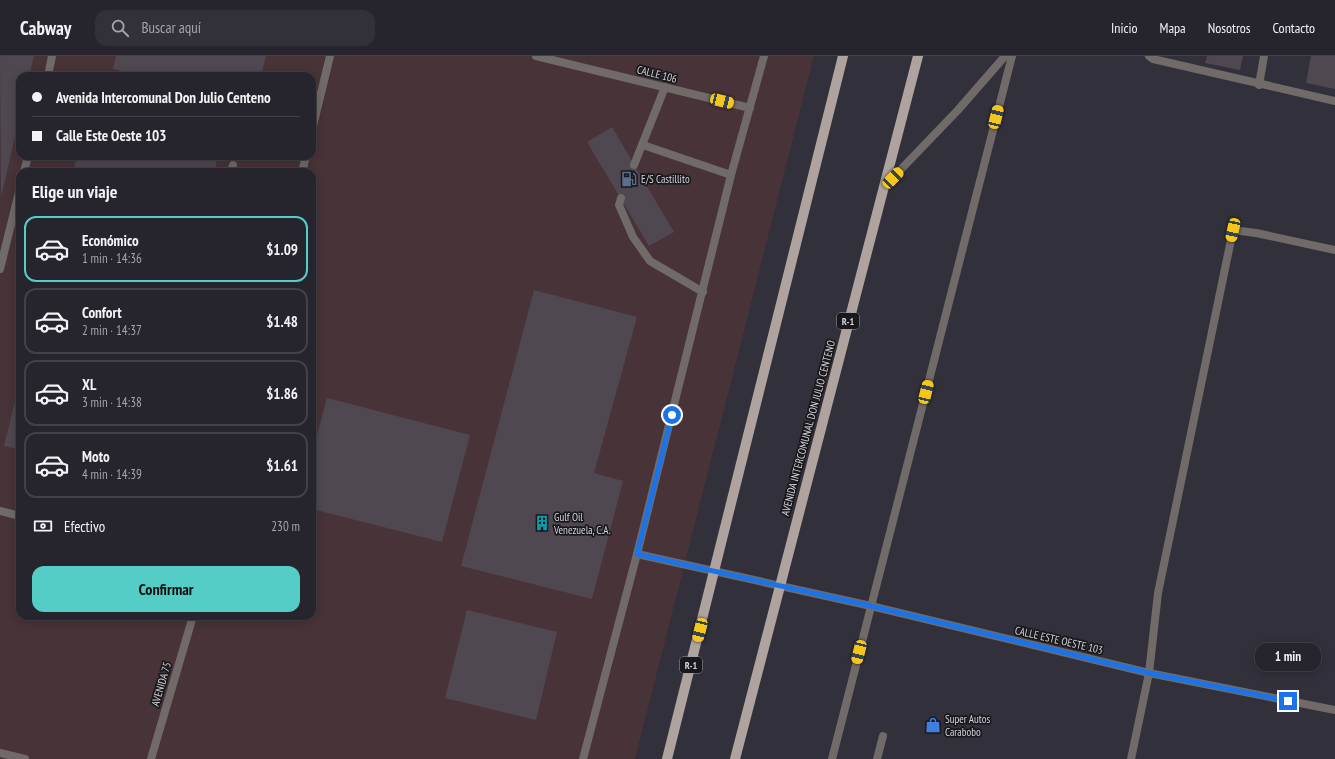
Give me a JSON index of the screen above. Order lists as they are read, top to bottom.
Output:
{
  "streets": {
    "main road": ["R-1", "AVENIDA INTERCOMUNAL DON JULIO CENTENO"],
    "street": ["CALLE 106", "CALLE ESTE OESTE 103", "AVENIDA 75"]
  },
  "crossings": [
    ["R-1", "CALLE ESTE OESTE 103"],
    ["AVENIDA INTERCOMUNAL DON JULIO CENTENO", "CALLE ESTE OESTE 103"]
  ],
  "places": {
    "fuel station": ["E/S Castillito"],
    "building": ["Gulf Oil Venezuela, C.A."],
    "shop": ["Super Autos Carabobo"]
  },
  "page": {
    "header": "Cabway",
    "search": "Buscar aquí",
    "nav": [
      "Inicio",
      "Mapa",
      "Nosotros",
      "Contacto"
    ],
    "banner": ["Avenida Intercomunal Don Julio Centeno", "Calle Este Oeste 103"],
    "heading": "Elige un viaje",
    "list": [
      {
        "name": "Económico",
        "note": "1 min · 14:36",
        "value": "$1.09"
      },
      {
        "name": "Confort",
        "note": "2 min · 14:37",
        "value": "$1.48"
      },
      {
        "name": "XL",
        "note": "3 min · 14:38",
        "value": "$1.86"
      },
      {
        "name": "Moto",
        "note": "4 min · 14:39",
        "value": "$1.61"
      }
    ],
    "pay": ["Efectivo", "230 m"],
    "buttons": "Confirmar",
    "bubble": "1 min"
  }
}
